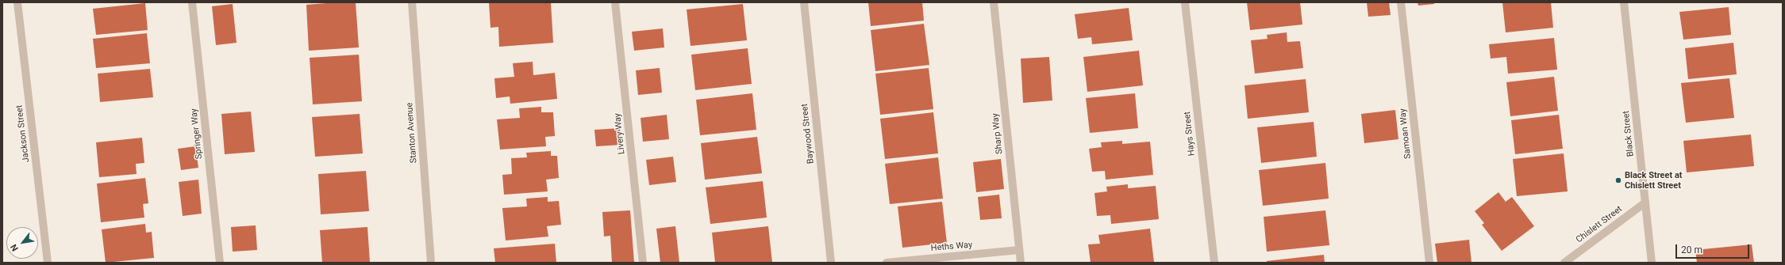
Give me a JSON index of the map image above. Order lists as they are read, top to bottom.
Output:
{
  "streets": {
    "street": [
      "Stanton Avenue",
      "Jackson Street",
      "Springer Way",
      "Livery Way",
      "Baywood Street",
      "Sharp Way",
      "Hays Street",
      "Samoan Way",
      "Black Street",
      "Chislett Street",
      "Heths Way"
    ]
  },
  "crossings": [
    ["Sharp Way", "Heths Way"],
    ["Black Street", "Chislett Street"]
  ],
  "places": ["Black Street at Chislett Street"],
  "scale_bar": "20 m",
  "north": "bottom left"
}
